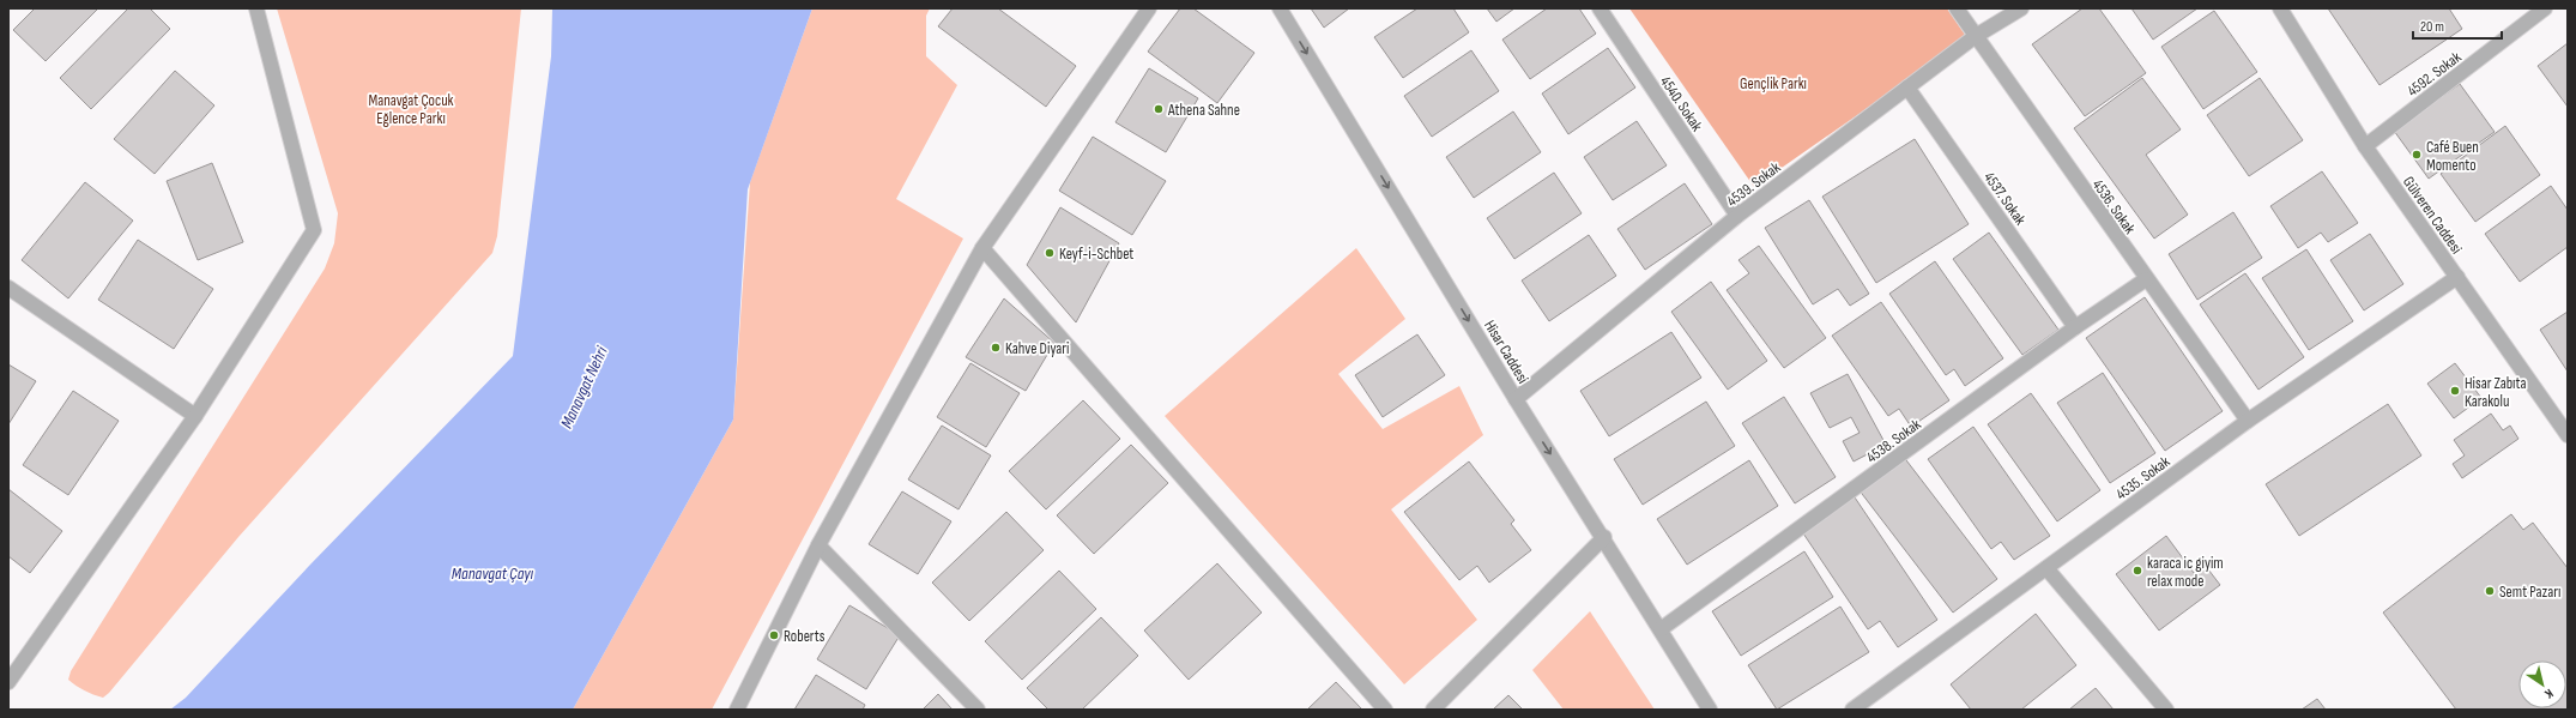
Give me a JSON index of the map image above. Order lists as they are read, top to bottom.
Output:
{
  "streets": {
    "street": [
      "4592. Sokak",
      "4540. Sokak",
      "4539. Sokak",
      "4537. Sokak",
      "4536. Sokak",
      "Gülveren Caddesi",
      "Hisar Caddesi",
      "4538. Sokak",
      "4535. Sokak"
    ]
  },
  "crossings": [
    ["4592. Sokak", "Gülveren Caddesi"],
    ["4540. Sokak", "4539. Sokak"],
    ["4539. Sokak", "4537. Sokak"],
    ["4539. Sokak", "4536. Sokak"],
    ["4539. Sokak", "Hisar Caddesi"],
    ["4537. Sokak", "4538. Sokak"],
    ["4536. Sokak", "4538. Sokak"],
    ["4536. Sokak", "4535. Sokak"],
    ["Gülveren Caddesi", "4535. Sokak"],
    ["Hisar Caddesi", "4538. Sokak"]
  ],
  "one_way": ["Hisar Caddesi"],
  "water": ["Manavgat Nehri", "Manavgat Çayı"],
  "parks": ["Gençlik Parkı", "Manavgat Çocuk Eğlence Parkı"],
  "places": [
    "Athena Sahne",
    "Café Buen Momento",
    "Keyf-i-Schbet",
    "Kahve Diyari",
    "Hisar Zabıta Karakolu",
    "karaca ic giyim relax mode",
    "Semt Pazarı",
    "Roberts"
  ],
  "scale_bar": "20 m",
  "north": "bottom right"
}
